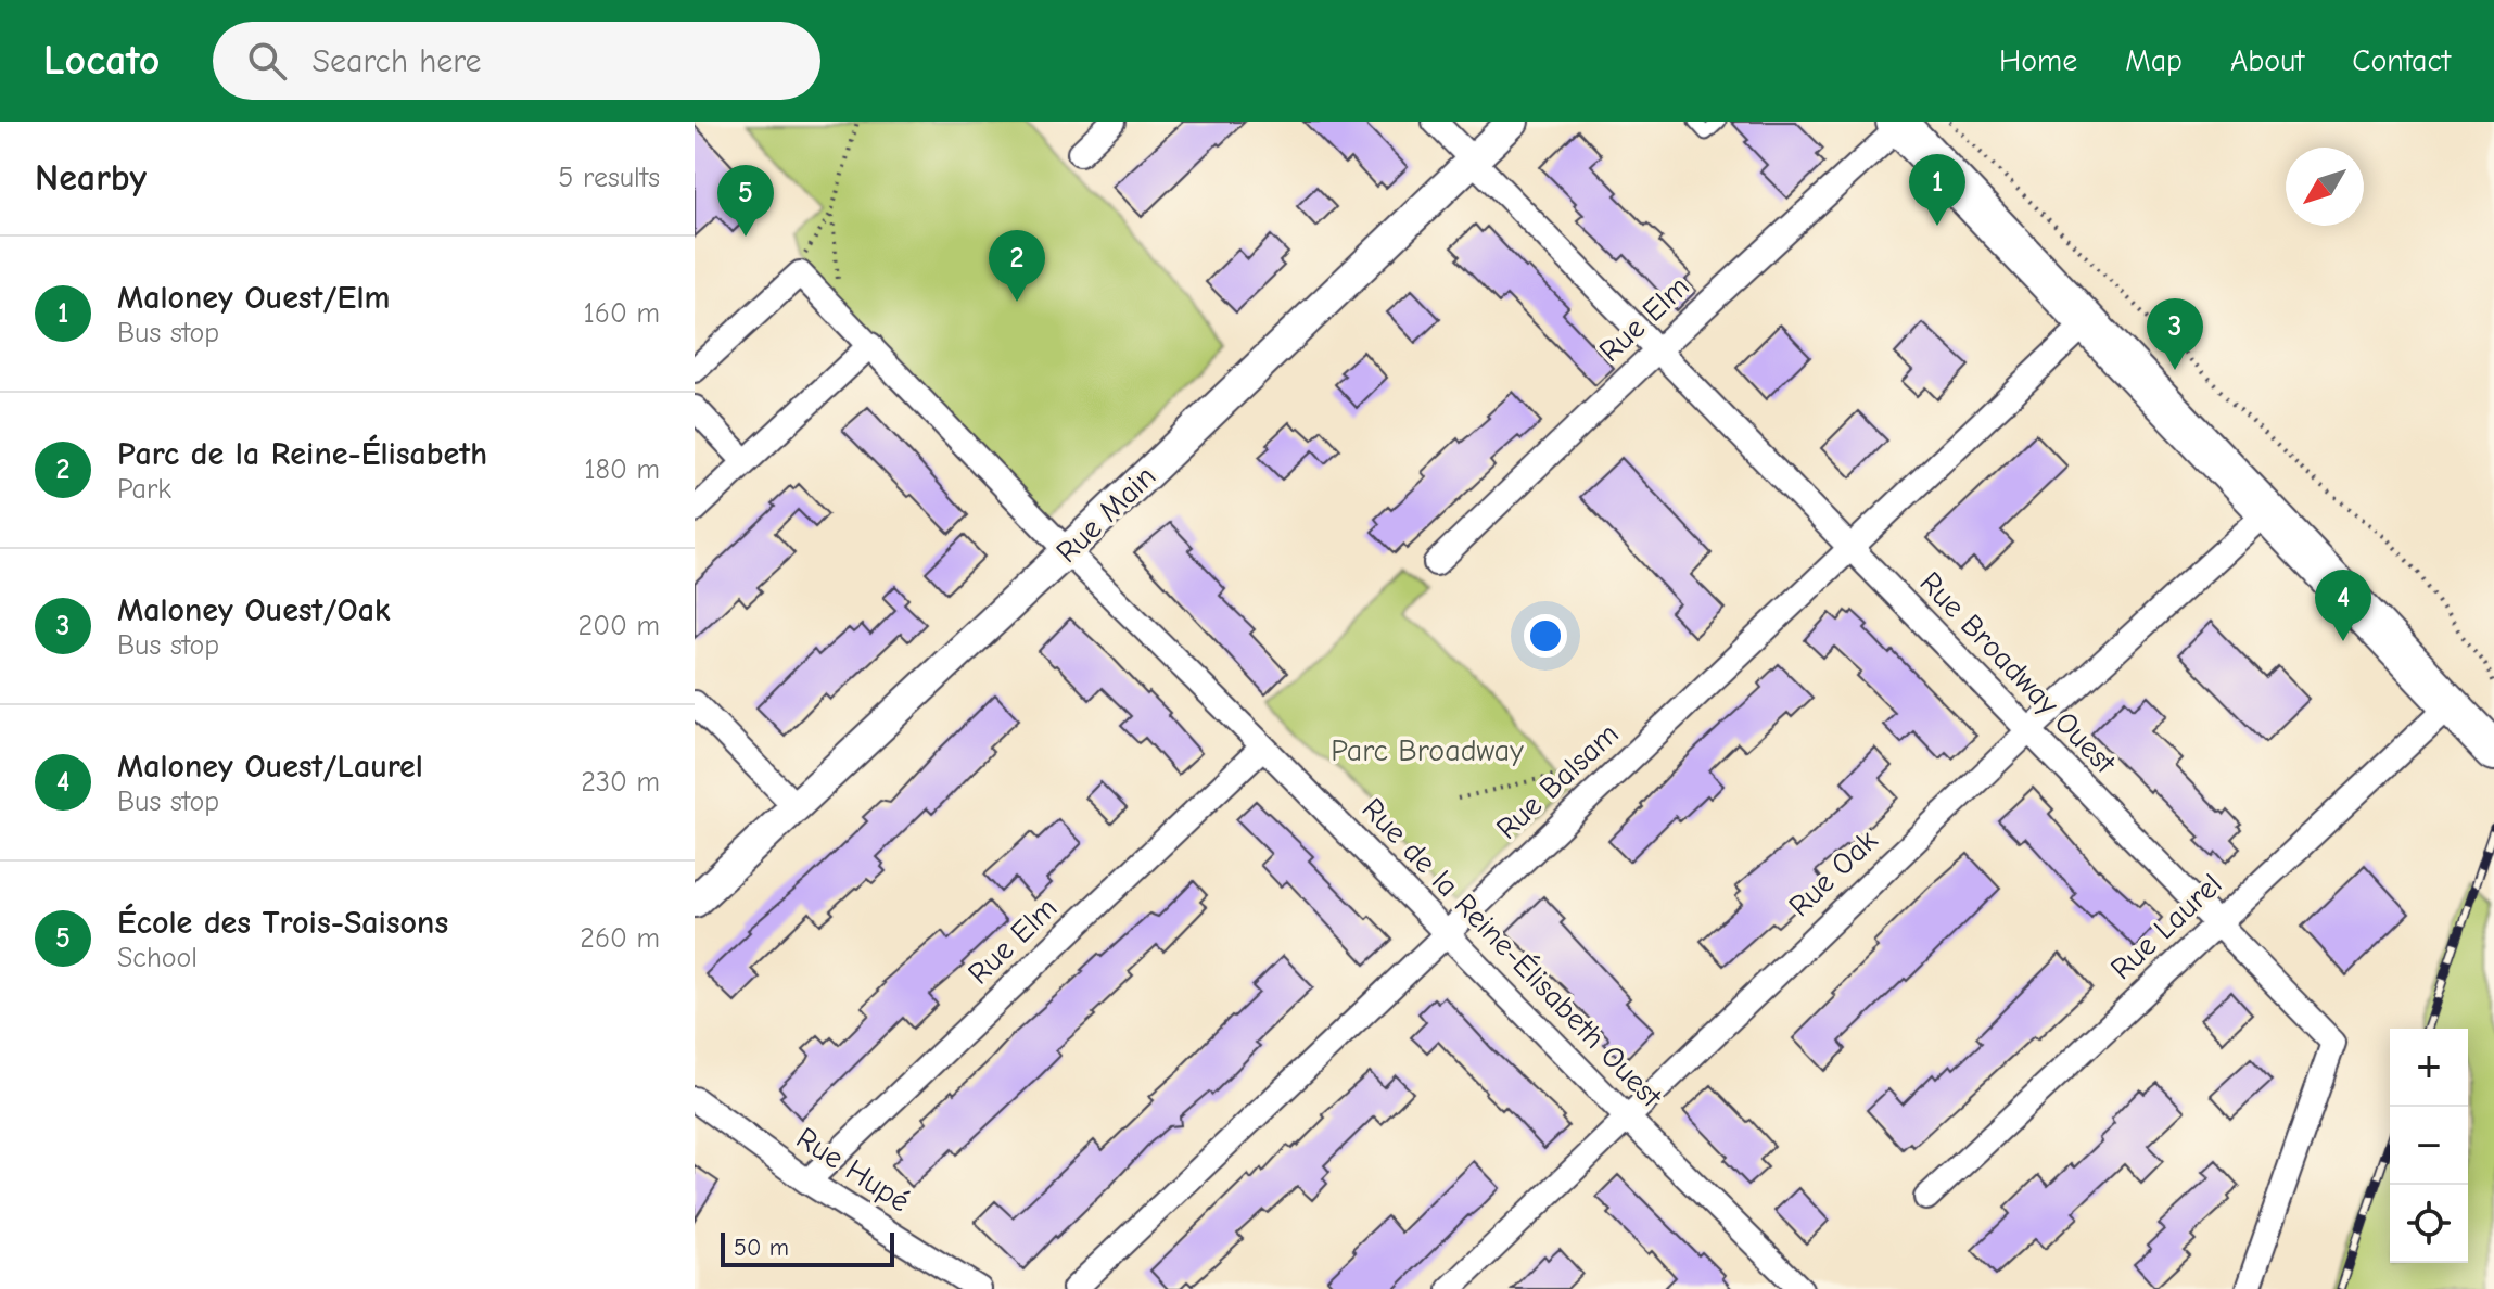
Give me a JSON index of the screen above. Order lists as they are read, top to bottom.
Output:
{
  "streets": {
    "street": [
      "Rue Elm",
      "Rue Main",
      "Rue Broadway Ouest",
      "Rue Balsam",
      "Rue Oak",
      "Rue Laurel",
      "Rue de la Reine-Élisabeth Ouest",
      "Rue Hupé"
    ]
  },
  "crossings": [
    ["Rue Elm", "Rue Broadway Ouest"],
    ["Rue Elm", "Rue de la Reine-Élisabeth Ouest"],
    ["Rue Elm", "Rue Hupé"],
    ["Rue Main", "Rue Broadway Ouest"],
    ["Rue Main", "Rue de la Reine-Élisabeth Ouest"],
    ["Rue Broadway Ouest", "Rue Balsam"],
    ["Rue Broadway Ouest", "Rue Oak"],
    ["Rue Broadway Ouest", "Rue Laurel"],
    ["Rue Balsam", "Rue de la Reine-Élisabeth Ouest"],
    ["Rue Oak", "Rue de la Reine-Élisabeth Ouest"]
  ],
  "parks": ["Parc Broadway"],
  "scale_bar": "50 m",
  "north": "bottom left",
  "page": {
    "header": "Locato",
    "search": "Search here",
    "nav": [
      "Home",
      "Map",
      "About",
      "Contact"
    ],
    "heading": ["Nearby", "5 results"],
    "pins": [
      "1",
      "5",
      "2",
      "3",
      "4"
    ],
    "list": [
      {
        "mark": "1",
        "name": "Maloney Ouest/Elm",
        "note": "Bus stop",
        "value": "160 m"
      },
      {
        "mark": "2",
        "name": "Parc de la Reine-Élisabeth",
        "note": "Park",
        "value": "180 m"
      },
      {
        "mark": "3",
        "name": "Maloney Ouest/Oak",
        "note": "Bus stop",
        "value": "200 m"
      },
      {
        "mark": "4",
        "name": "Maloney Ouest/Laurel",
        "note": "Bus stop",
        "value": "230 m"
      },
      {
        "mark": "5",
        "name": "École des Trois-Saisons",
        "note": "School",
        "value": "260 m"
      }
    ],
    "map_buttons": ["+", "−"],
    "scale": "50 m"
  }
}
